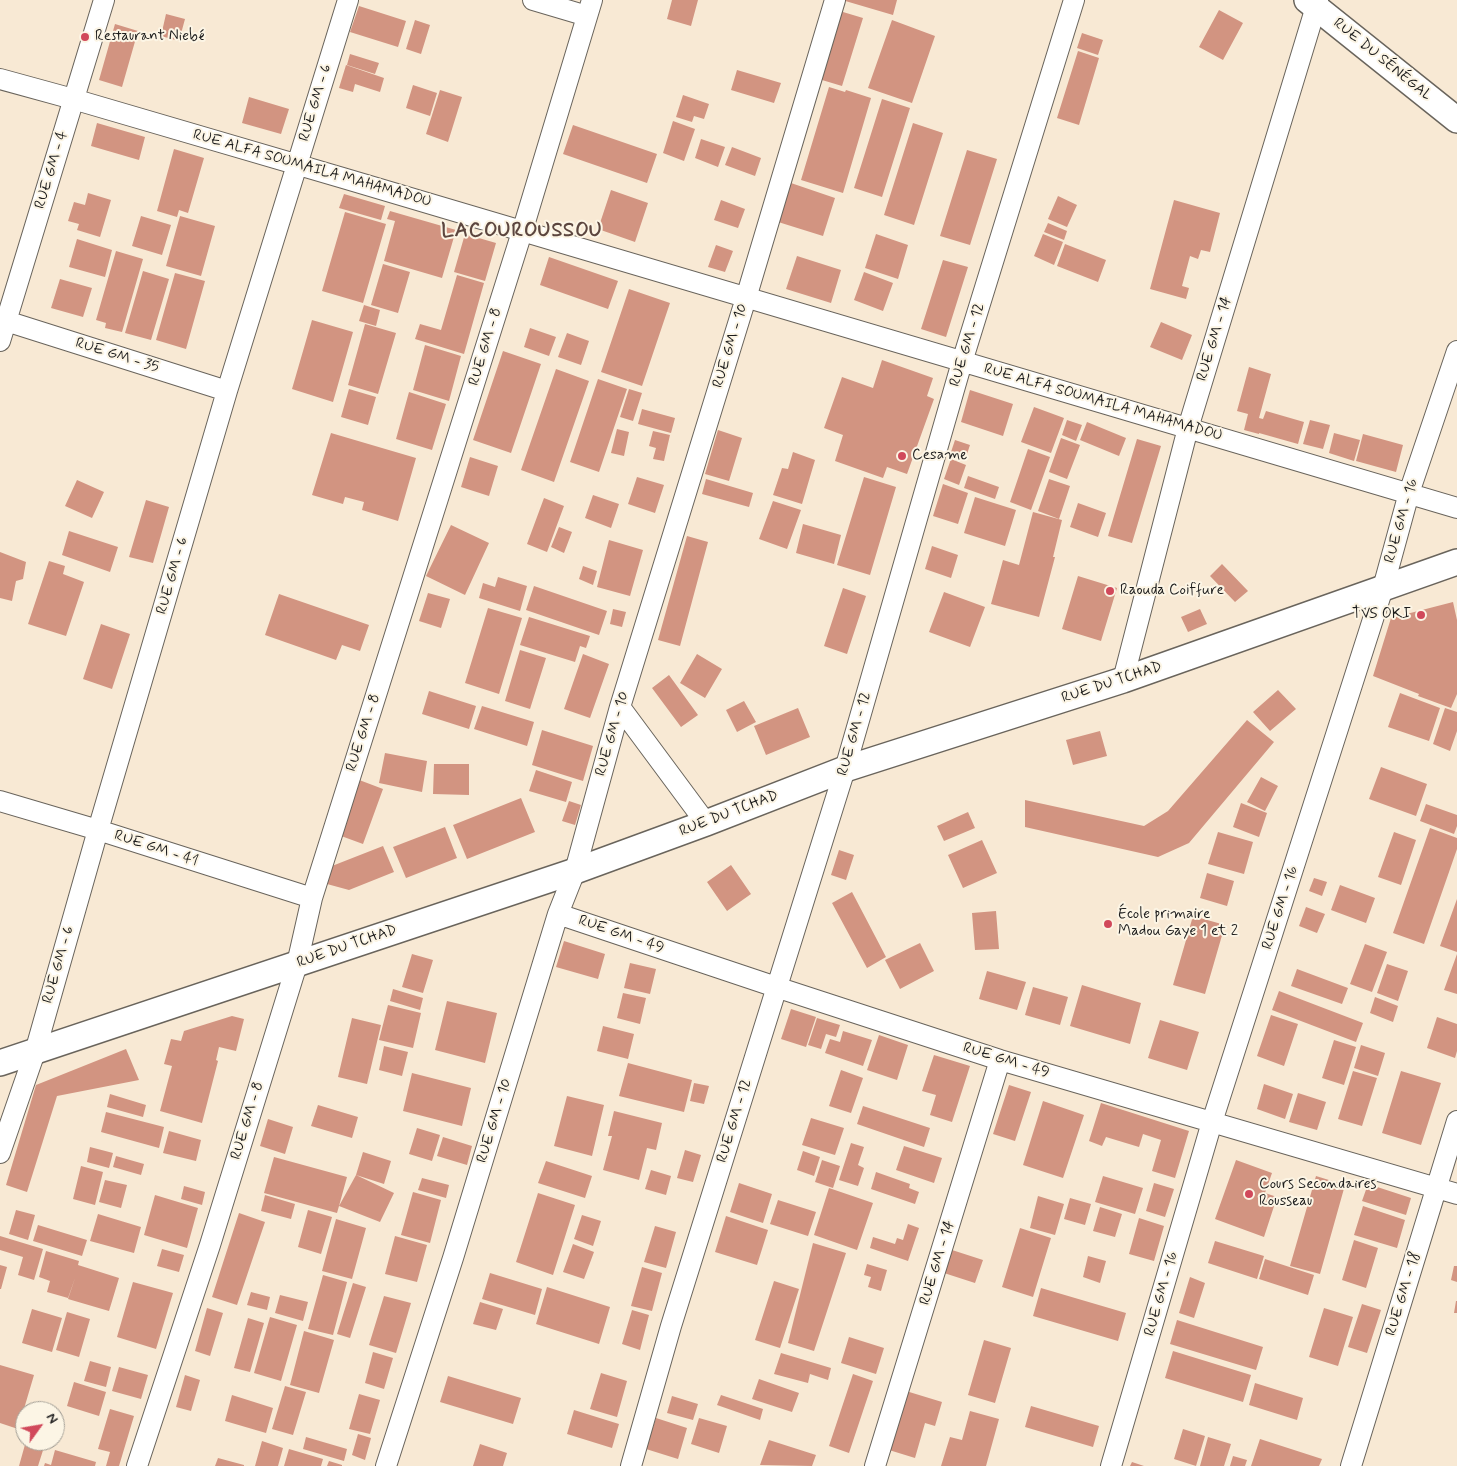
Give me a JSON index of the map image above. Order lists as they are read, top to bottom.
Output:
{
  "streets": {
    "street": [
      "RUE DU SÉNÉGAL",
      "RUE GM - 6",
      "RUE ALFA SOUMAILA MAHAMADOU",
      "RUE GM - 4",
      "RUE GM - 14",
      "RUE GM - 12",
      "RUE GM - 10",
      "RUE GM - 8",
      "RUE GM - 35",
      "RUE GM - 16",
      "RUE DU TCHAD",
      "RUE GM - 41",
      "RUE GM - 49",
      "RUE GM - 18"
    ]
  },
  "crossings": [
    ["RUE DU SÉNÉGAL", "RUE GM - 14"],
    ["RUE GM - 6", "RUE ALFA SOUMAILA MAHAMADOU"],
    ["RUE GM - 6", "RUE GM - 35"],
    ["RUE GM - 6", "RUE DU TCHAD"],
    ["RUE GM - 6", "RUE GM - 41"],
    ["RUE ALFA SOUMAILA MAHAMADOU", "RUE GM - 4"],
    ["RUE ALFA SOUMAILA MAHAMADOU", "RUE GM - 14"],
    ["RUE ALFA SOUMAILA MAHAMADOU", "RUE GM - 12"],
    ["RUE ALFA SOUMAILA MAHAMADOU", "RUE GM - 10"],
    ["RUE ALFA SOUMAILA MAHAMADOU", "RUE GM - 8"],
    ["RUE ALFA SOUMAILA MAHAMADOU", "RUE GM - 16"],
    ["RUE GM - 4", "RUE GM - 35"],
    ["RUE GM - 14", "RUE DU TCHAD"],
    ["RUE GM - 14", "RUE GM - 49"],
    ["RUE GM - 12", "RUE DU TCHAD"],
    ["RUE GM - 12", "RUE GM - 49"],
    ["RUE GM - 10", "RUE DU TCHAD"],
    ["RUE GM - 10", "RUE GM - 49"],
    ["RUE GM - 8", "RUE DU TCHAD"],
    ["RUE GM - 8", "RUE GM - 41"],
    ["RUE GM - 16", "RUE DU TCHAD"],
    ["RUE GM - 16", "RUE GM - 49"],
    ["RUE GM - 49", "RUE GM - 18"]
  ],
  "districts": ["LACOUROUSSOU"],
  "places": [
    "Restaurant Niebé",
    "Cesame",
    "Raouda Coiffure",
    "TVS OKI",
    "École primaire Madou Gaye 1 et 2",
    "Cours Secondaires Rousseau"
  ],
  "north": "top right"
}
